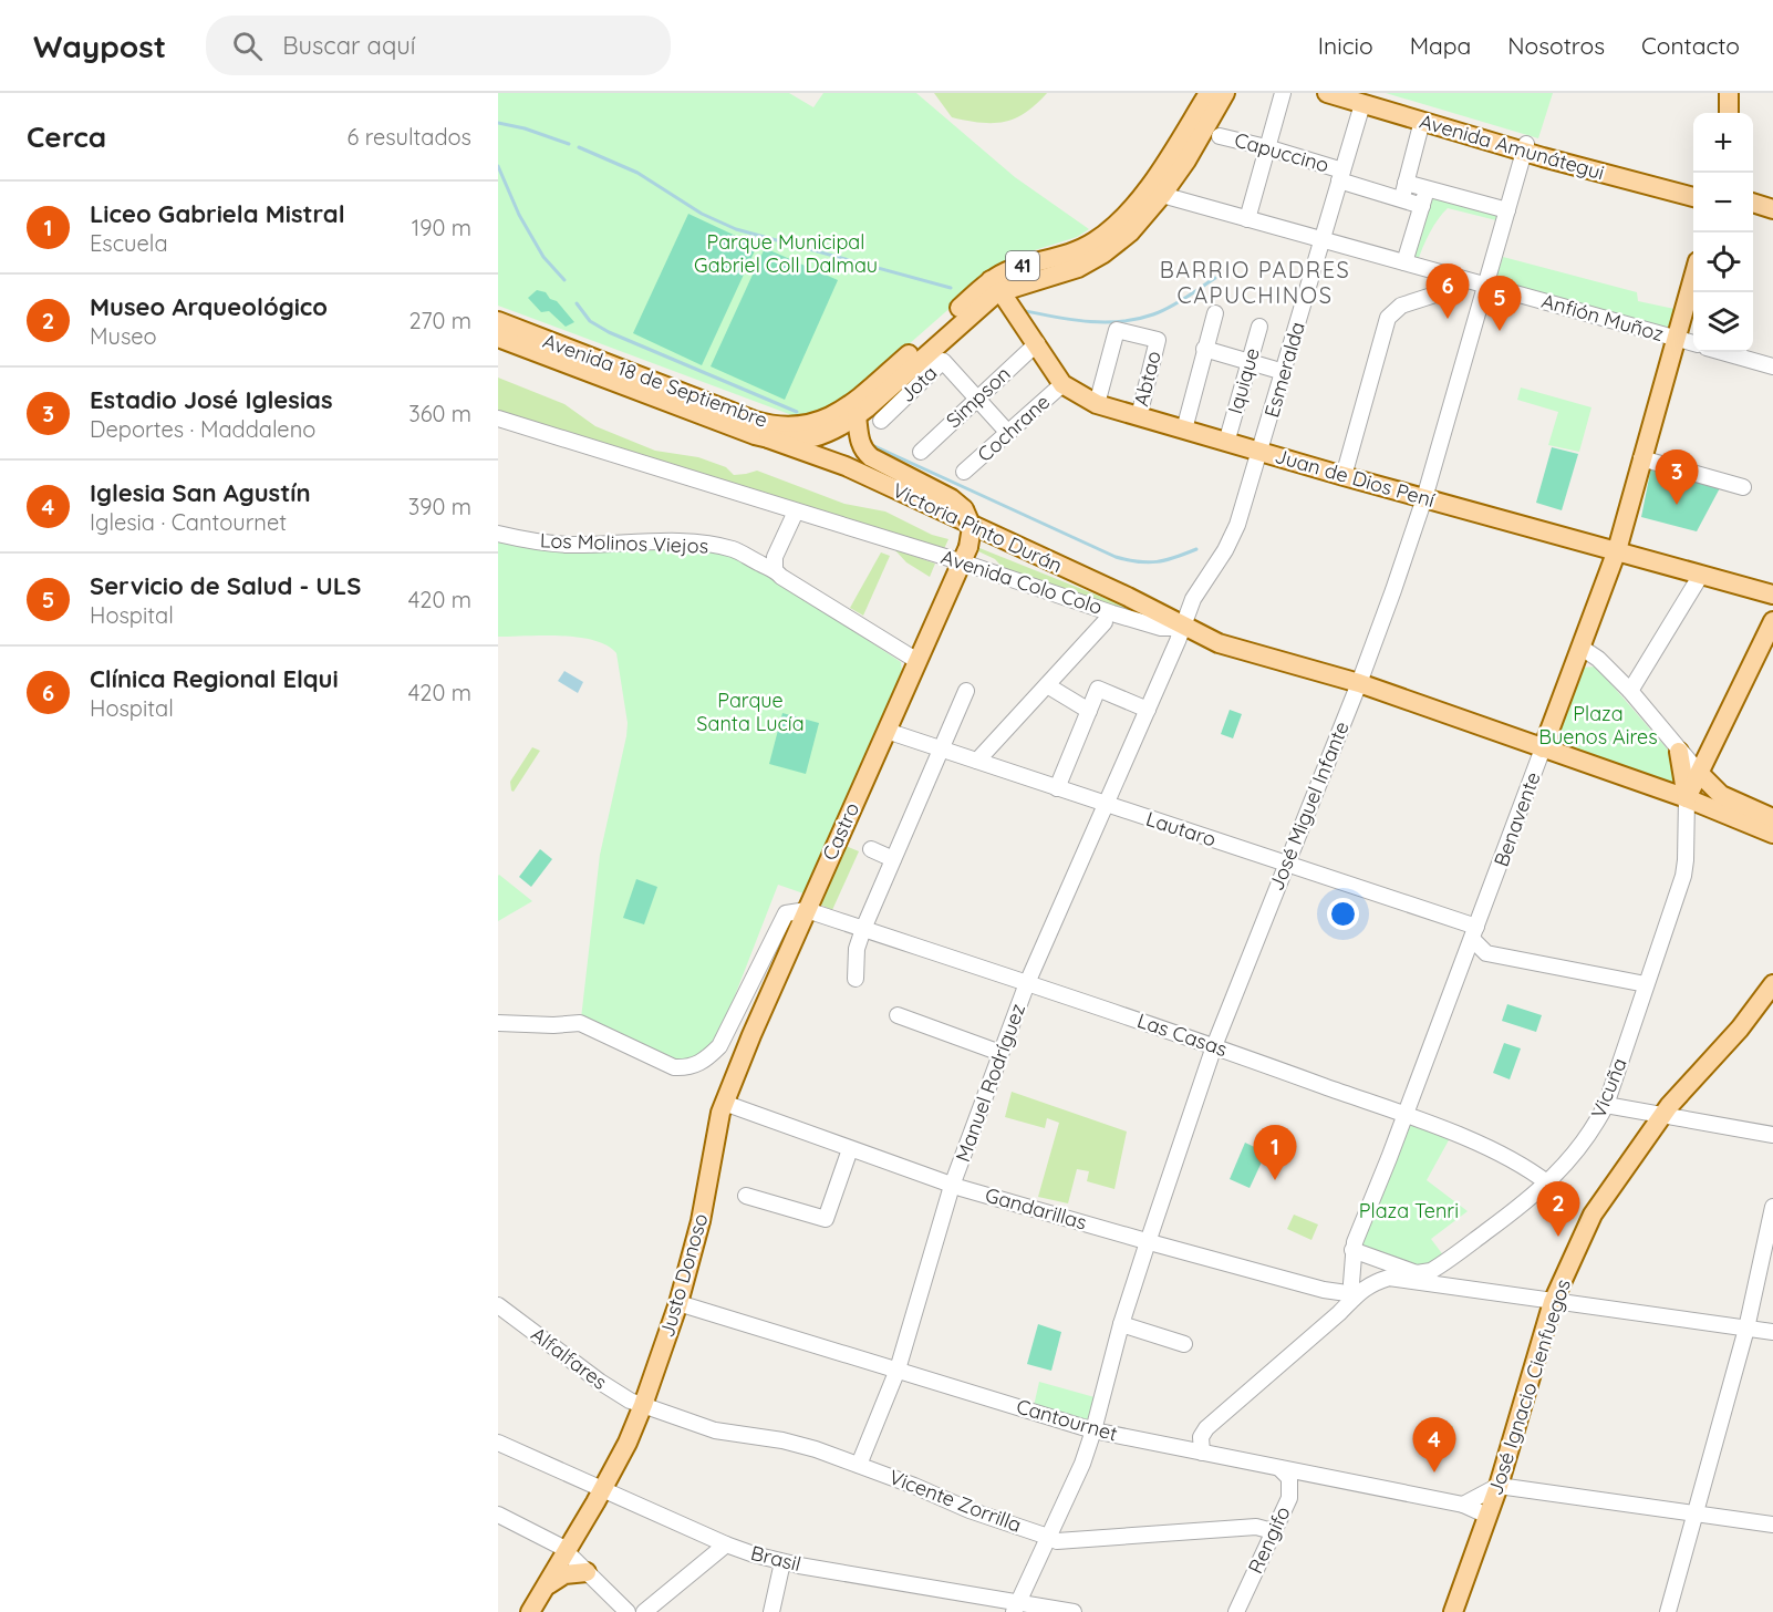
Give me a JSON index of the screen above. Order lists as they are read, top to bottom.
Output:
{
  "streets": {
    "main road": [
      "Avenida Amunátegui",
      "41",
      "Avenida 18 de Septiembre",
      "Juan de Dios Pení",
      "Victoria Pinto Durán",
      "Avenida Colo Colo",
      "Benavente",
      "Castro",
      "Justo Donoso",
      "José Ignacio Cienfuegos"
    ],
    "street": [
      "Capuccino",
      "Anfión Muñoz",
      "Esmeralda",
      "Abtao",
      "Iquique",
      "Jota",
      "Simpson",
      "Cochrane",
      "Los Molinos Viejos",
      "José Miguel Infante",
      "Lautaro",
      "Las Casas",
      "Manuel Rodríguez",
      "Vicuña",
      "Gandarillas",
      "Alfalfares",
      "Cantournet",
      "Vicente Zorrilla",
      "Rengifo",
      "Brasil"
    ]
  },
  "crossings": [
    ["Avenida Amunátegui", "Esmeralda"],
    ["Avenida Amunátegui", "José Miguel Infante"],
    ["Capuccino", "Esmeralda"],
    ["41", "Anfión Muñoz"],
    ["41", "Avenida 18 de Septiembre"],
    ["41", "Juan de Dios Pení"],
    ["41", "Victoria Pinto Durán"],
    ["Anfión Muñoz", "Esmeralda"],
    ["Anfión Muñoz", "José Miguel Infante"],
    ["Anfión Muñoz", "Benavente"],
    ["Esmeralda", "Juan de Dios Pení"],
    ["Esmeralda", "Victoria Pinto Durán"],
    ["Esmeralda", "Avenida Colo Colo"],
    ["Esmeralda", "Manuel Rodríguez"],
    ["Abtao", "Juan de Dios Pení"],
    ["Avenida 18 de Septiembre", "Juan de Dios Pení"],
    ["Avenida 18 de Septiembre", "Victoria Pinto Durán"],
    ["Jota", "Simpson"],
    ["Jota", "Cochrane"],
    ["Simpson", "Juan de Dios Pení"],
    ["Cochrane", "Juan de Dios Pení"],
    ["Juan de Dios Pení", "José Miguel Infante"],
    ["Juan de Dios Pení", "Benavente"],
    ["Victoria Pinto Durán", "Avenida Colo Colo"],
    ["Victoria Pinto Durán", "Manuel Rodríguez"],
    ["Los Molinos Viejos", "Castro"],
    ["Avenida Colo Colo", "José Miguel Infante"],
    ["Avenida Colo Colo", "Benavente"],
    ["Avenida Colo Colo", "Castro"],
    ["Avenida Colo Colo", "Manuel Rodríguez"],
    ["Avenida Colo Colo", "Vicuña"],
    ["José Miguel Infante", "Lautaro"],
    ["José Miguel Infante", "Las Casas"],
    ["José Miguel Infante", "Gandarillas"],
    ["José Miguel Infante", "Cantournet"],
    ["José Miguel Infante", "Vicente Zorrilla"],
    ["José Miguel Infante", "Brasil"],
    ["Benavente", "Lautaro"],
    ["Benavente", "Las Casas"],
    ["Benavente", "Vicuña"],
    ["Benavente", "Gandarillas"],
    ["Lautaro", "Castro"],
    ["Lautaro", "Manuel Rodríguez"],
    ["Lautaro", "Vicuña"],
    ["Castro", "Las Casas"],
    ["Castro", "Gandarillas"],
    ["Castro", "Justo Donoso"],
    ["Las Casas", "Manuel Rodríguez"],
    ["Las Casas", "Vicuña"],
    ["Manuel Rodríguez", "Gandarillas"],
    ["Manuel Rodríguez", "Cantournet"],
    ["Manuel Rodríguez", "Vicente Zorrilla"],
    ["Gandarillas", "Justo Donoso"],
    ["Justo Donoso", "Alfalfares"],
    ["Justo Donoso", "Cantournet"],
    ["Justo Donoso", "Vicente Zorrilla"],
    ["Justo Donoso", "Brasil"],
    ["Alfalfares", "Vicente Zorrilla"],
    ["José Ignacio Cienfuegos", "Cantournet"],
    ["Cantournet", "Rengifo"],
    ["Vicente Zorrilla", "Rengifo"]
  ],
  "districts": ["BARRIO PADRES CAPUCHINOS"],
  "parks": [
    "Parque Municipal Gabriel Coll Dalmau",
    "Parque Santa Lucía",
    "Plaza Buenos Aires",
    "Plaza Tenri"
  ],
  "page": {
    "header": "Waypost",
    "search": "Buscar aquí",
    "nav": [
      "Inicio",
      "Mapa",
      "Nosotros",
      "Contacto"
    ],
    "heading": ["Cerca", "6 resultados"],
    "map_buttons": ["+", "−"],
    "list": [
      {
        "mark": "1",
        "name": "Liceo Gabriela Mistral",
        "note": "Escuela",
        "value": "190 m"
      },
      {
        "mark": "2",
        "name": "Museo Arqueológico",
        "note": "Museo",
        "value": "270 m"
      },
      {
        "mark": "3",
        "name": "Estadio José Iglesias",
        "note": "Deportes · Maddaleno",
        "value": "360 m"
      },
      {
        "mark": "4",
        "name": "Iglesia San Agustín",
        "note": "Iglesia · Cantournet",
        "value": "390 m"
      },
      {
        "mark": "5",
        "name": "Servicio de Salud - ULS",
        "note": "Hospital",
        "value": "420 m"
      },
      {
        "mark": "6",
        "name": "Clínica Regional Elqui",
        "note": "Hospital",
        "value": "420 m"
      }
    ],
    "pins": [
      "6",
      "5",
      "3",
      "1",
      "2",
      "4"
    ]
  }
}
